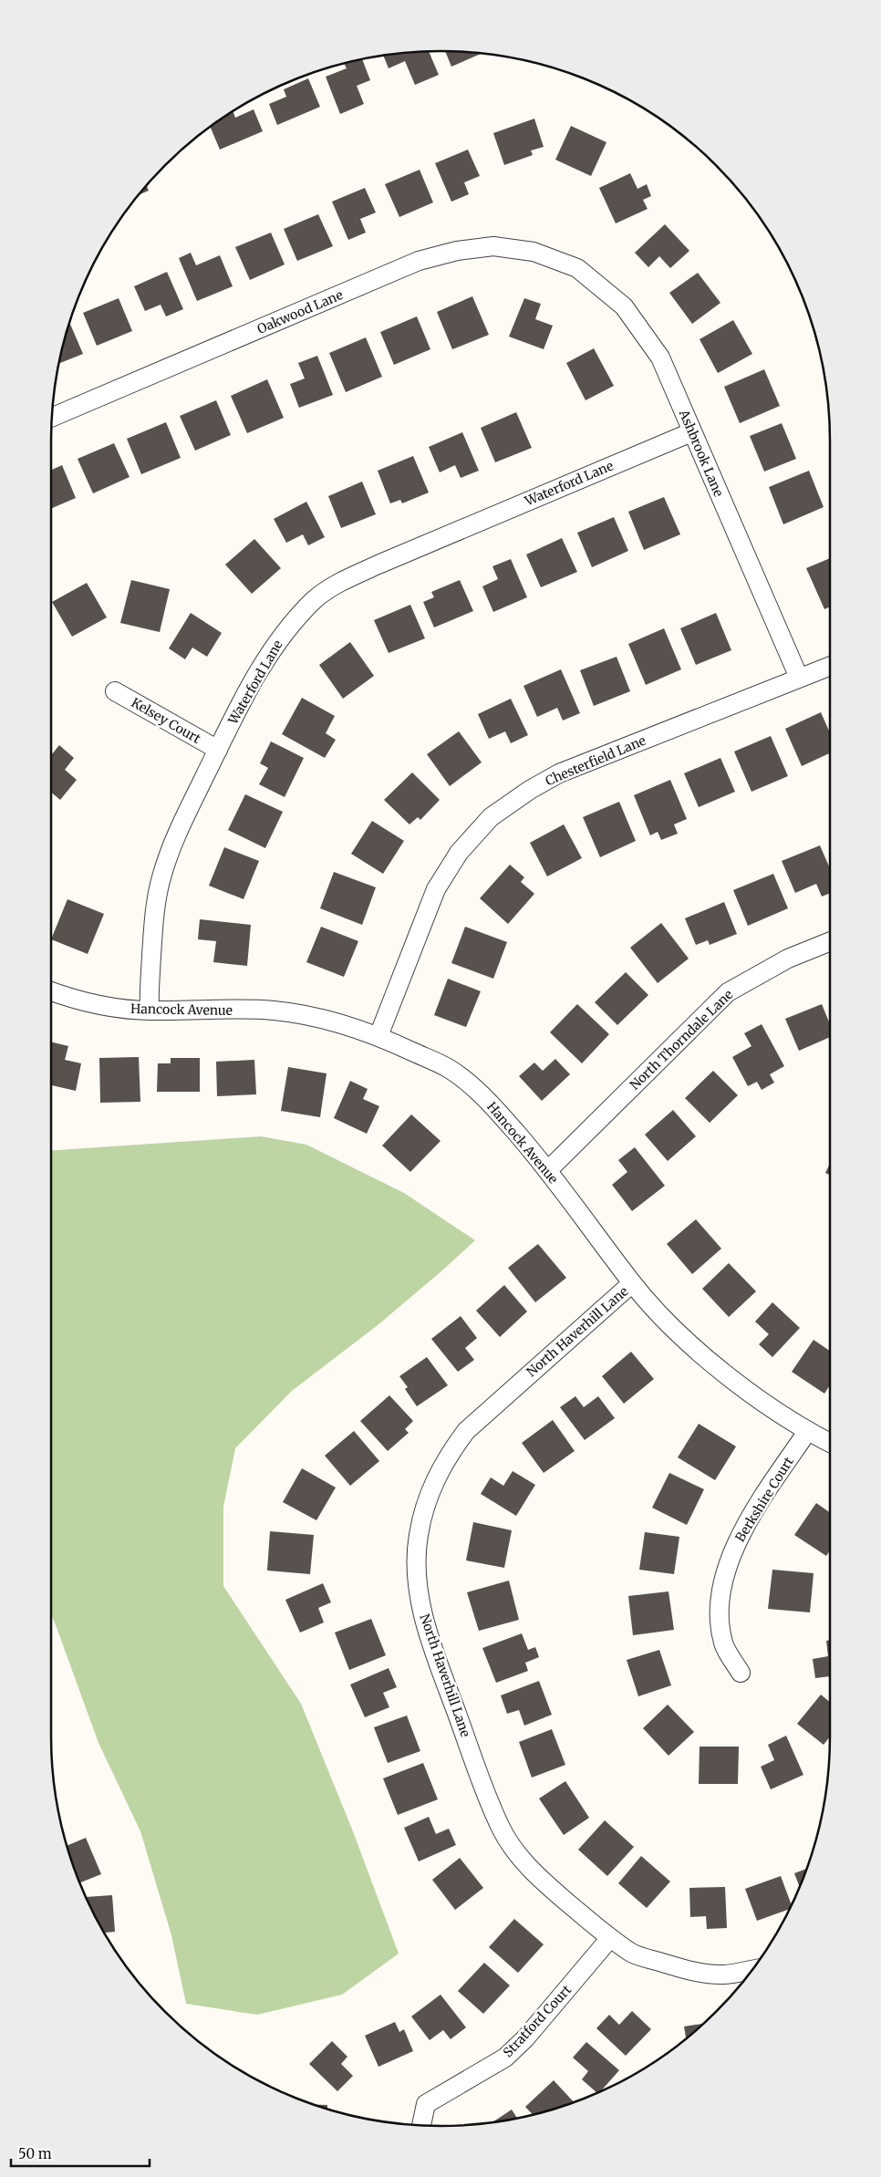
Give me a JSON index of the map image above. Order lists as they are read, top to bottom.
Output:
{
  "streets": {
    "street": [
      "Oakwood Lane",
      "Ashbrook Lane",
      "Waterford Lane",
      "Kelsey Court",
      "Chesterfield Lane",
      "Hancock Avenue",
      "North Thorndale Lane",
      "North Haverhill Lane",
      "Berkshire Court",
      "Stratford Court"
    ]
  },
  "crossings": [
    ["Oakwood Lane", "Ashbrook Lane"],
    ["Ashbrook Lane", "Waterford Lane"],
    ["Ashbrook Lane", "Chesterfield Lane"],
    ["Waterford Lane", "Kelsey Court"],
    ["Waterford Lane", "Hancock Avenue"],
    ["Chesterfield Lane", "Hancock Avenue"],
    ["Hancock Avenue", "North Thorndale Lane"],
    ["Hancock Avenue", "North Haverhill Lane"],
    ["Hancock Avenue", "Berkshire Court"],
    ["North Haverhill Lane", "Stratford Court"]
  ],
  "scale_bar": "50 m"
}
